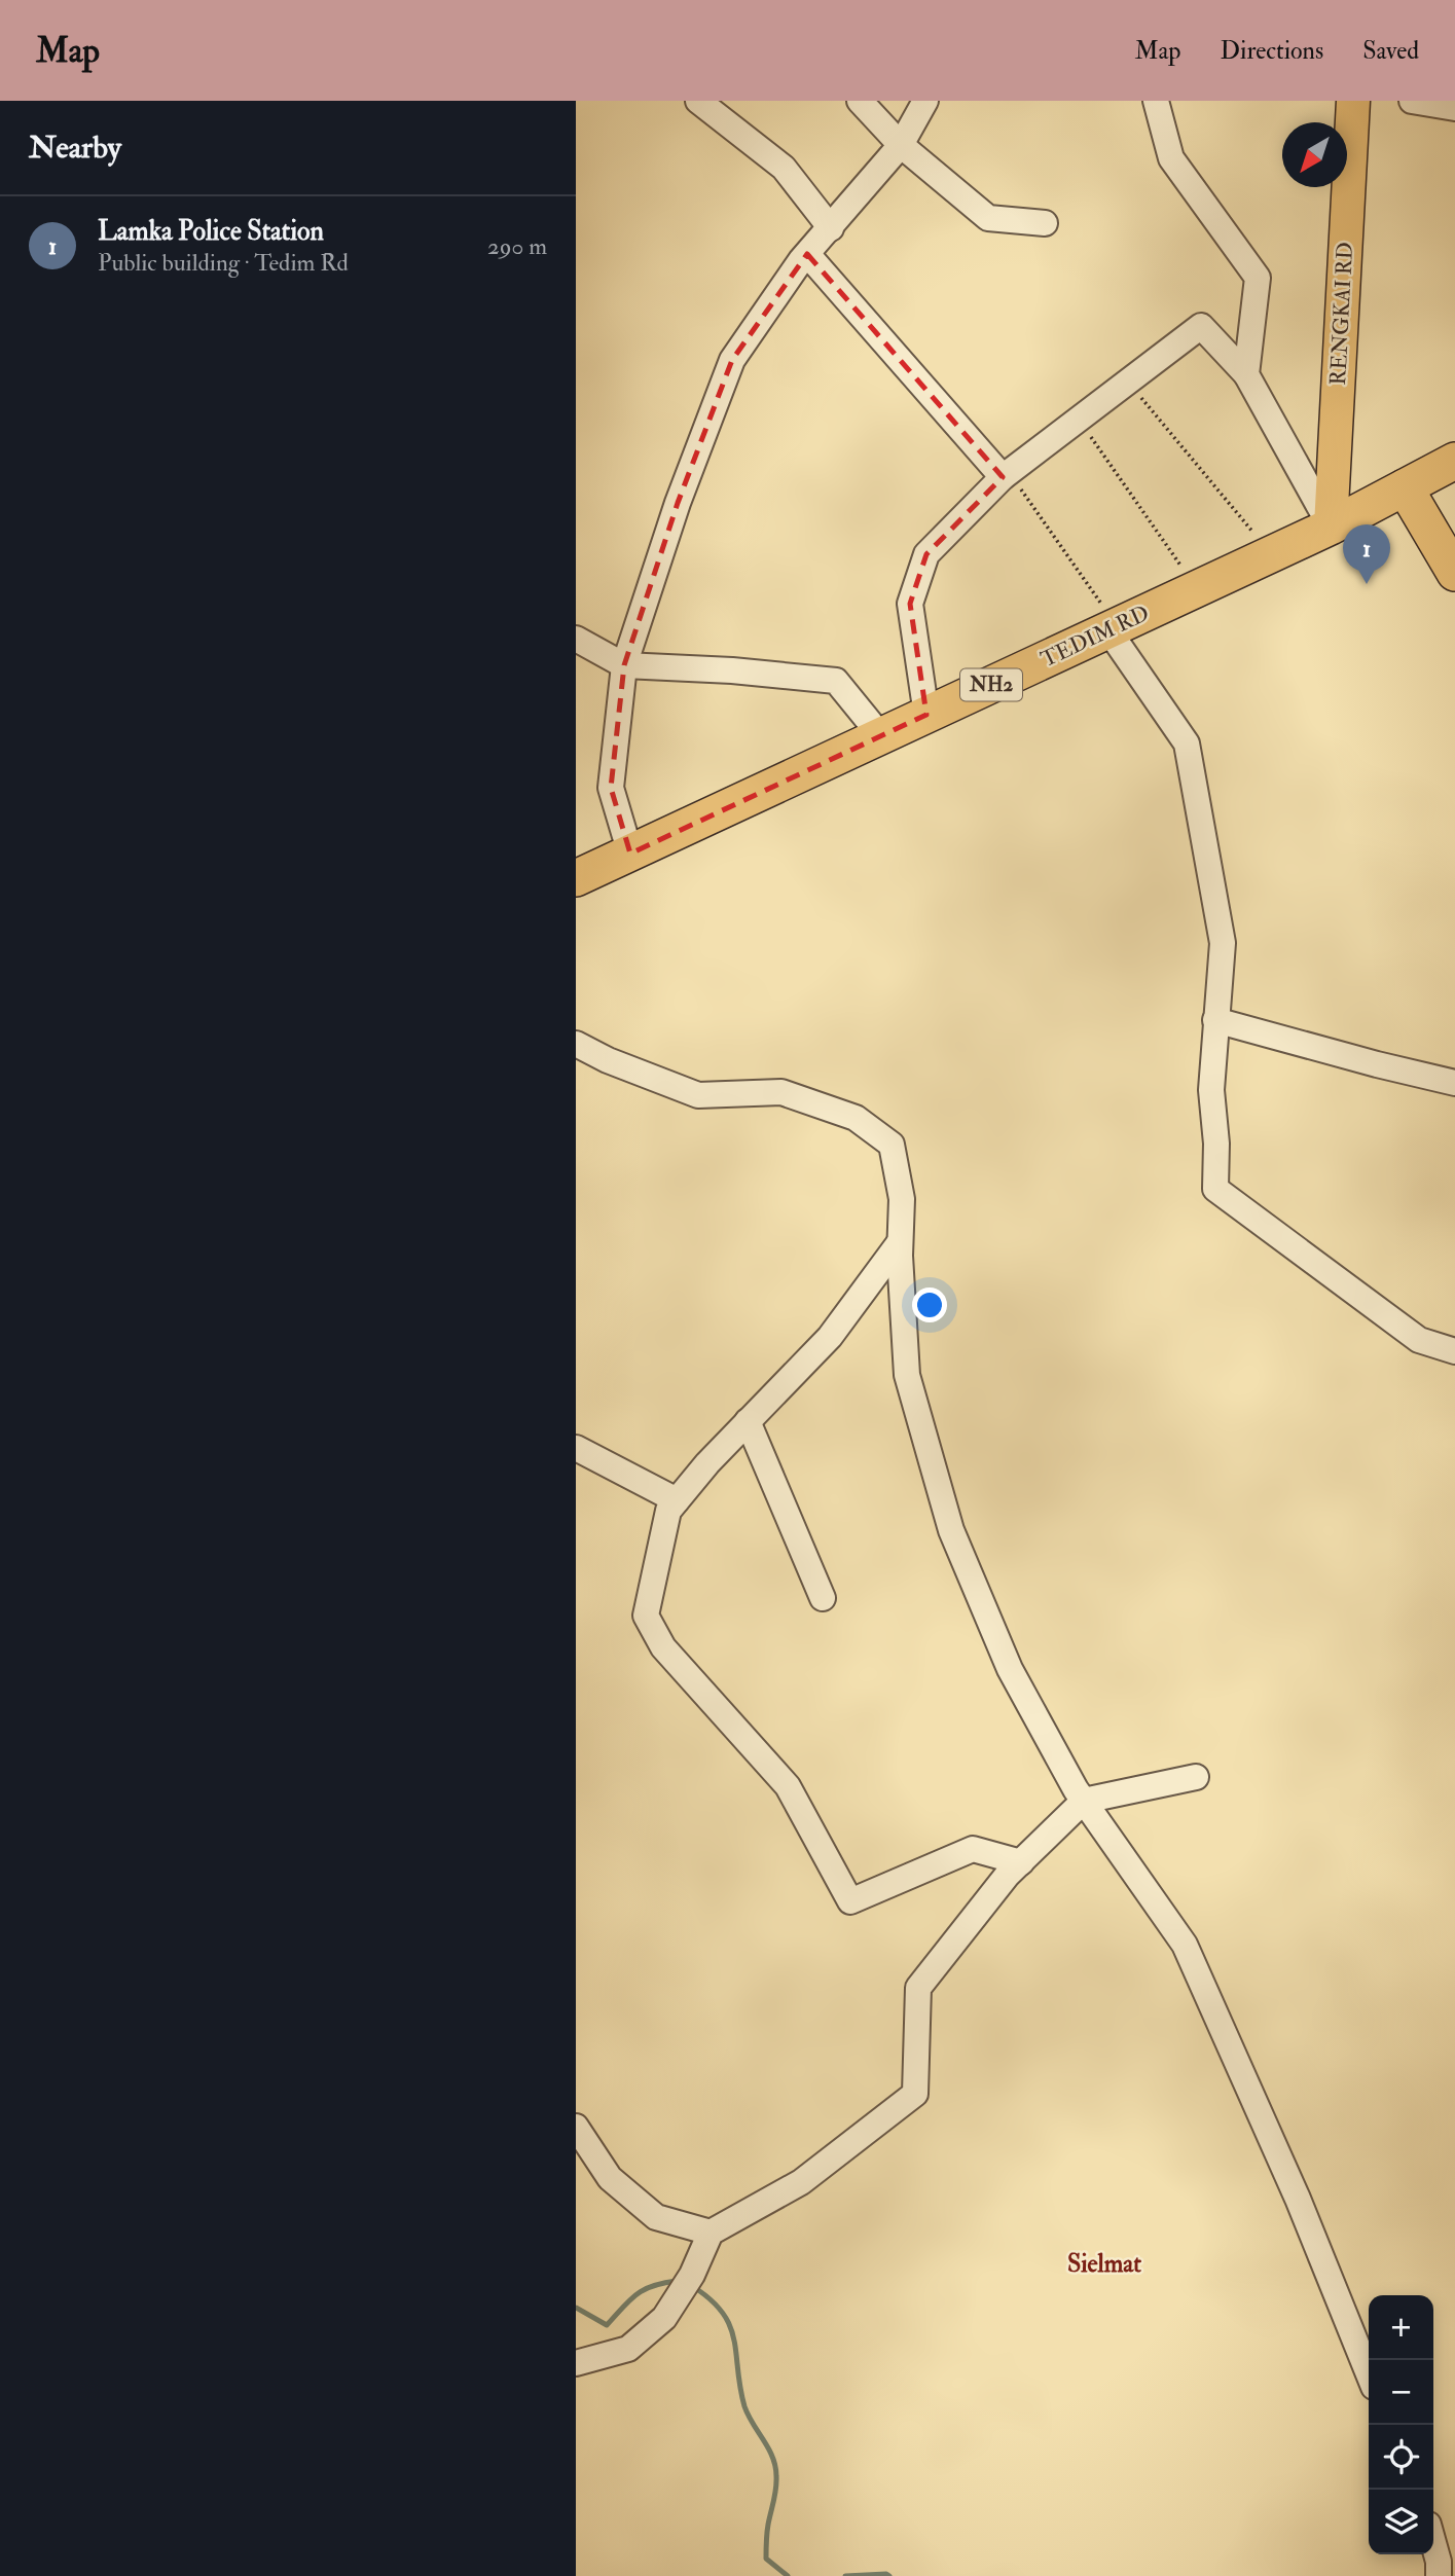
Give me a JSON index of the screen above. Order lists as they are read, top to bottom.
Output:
{
  "streets": {
    "highway": ["TEDIM RD", "NH2"],
    "main road": ["RENGKAI RD"]
  },
  "crossings": [
    ["RENGKAI RD", "TEDIM RD"]
  ],
  "districts": ["Sielmat"],
  "north": "bottom left",
  "page": {
    "header": "Map",
    "nav": ["Map", "Directions", "Saved"],
    "heading": "Nearby",
    "list": [
      {
        "mark": "1",
        "name": "Lamka Police Station",
        "note": "Public building · Tedim Rd",
        "value": "290 m"
      }
    ],
    "pins": "1",
    "map_buttons": ["+", "−"]
  }
}
